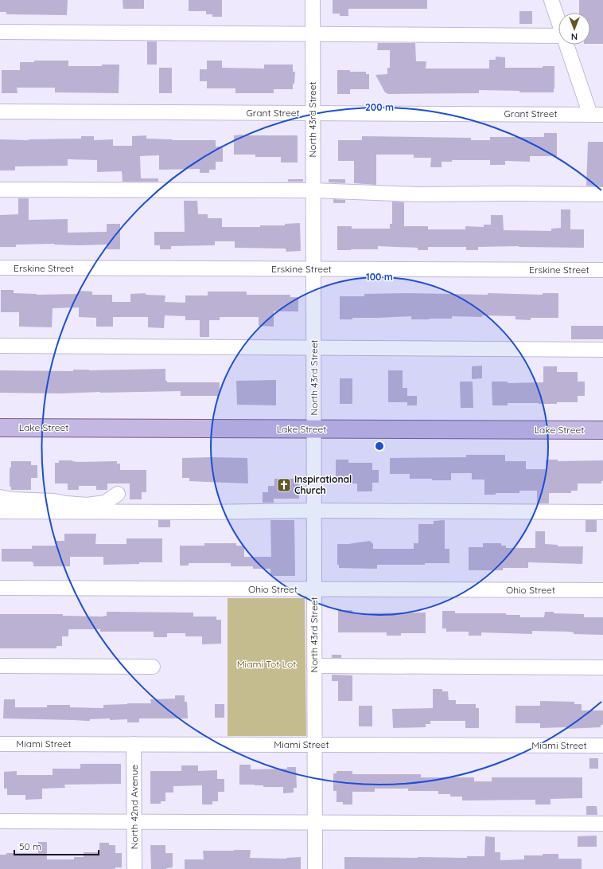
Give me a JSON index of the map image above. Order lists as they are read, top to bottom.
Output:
{
  "streets": {
    "main road": ["Lake Street"],
    "street": [
      "Grant Street",
      "North 43rd Street",
      "Erskine Street",
      "Ohio Street",
      "Miami Street",
      "North 42nd Avenue"
    ]
  },
  "crossings": [
    ["Grant Street", "North 43rd Street"],
    ["North 43rd Street", "Erskine Street"],
    ["North 43rd Street", "Lake Street"],
    ["North 43rd Street", "Ohio Street"],
    ["North 43rd Street", "Miami Street"],
    ["Miami Street", "North 42nd Avenue"]
  ],
  "parks": ["Miami Tot Lot"],
  "places": {
    "church": ["Inspirational Church"]
  },
  "scale_bar": "50 m",
  "north": "bottom",
  "rings": ["200 m", "100 m"]
}
